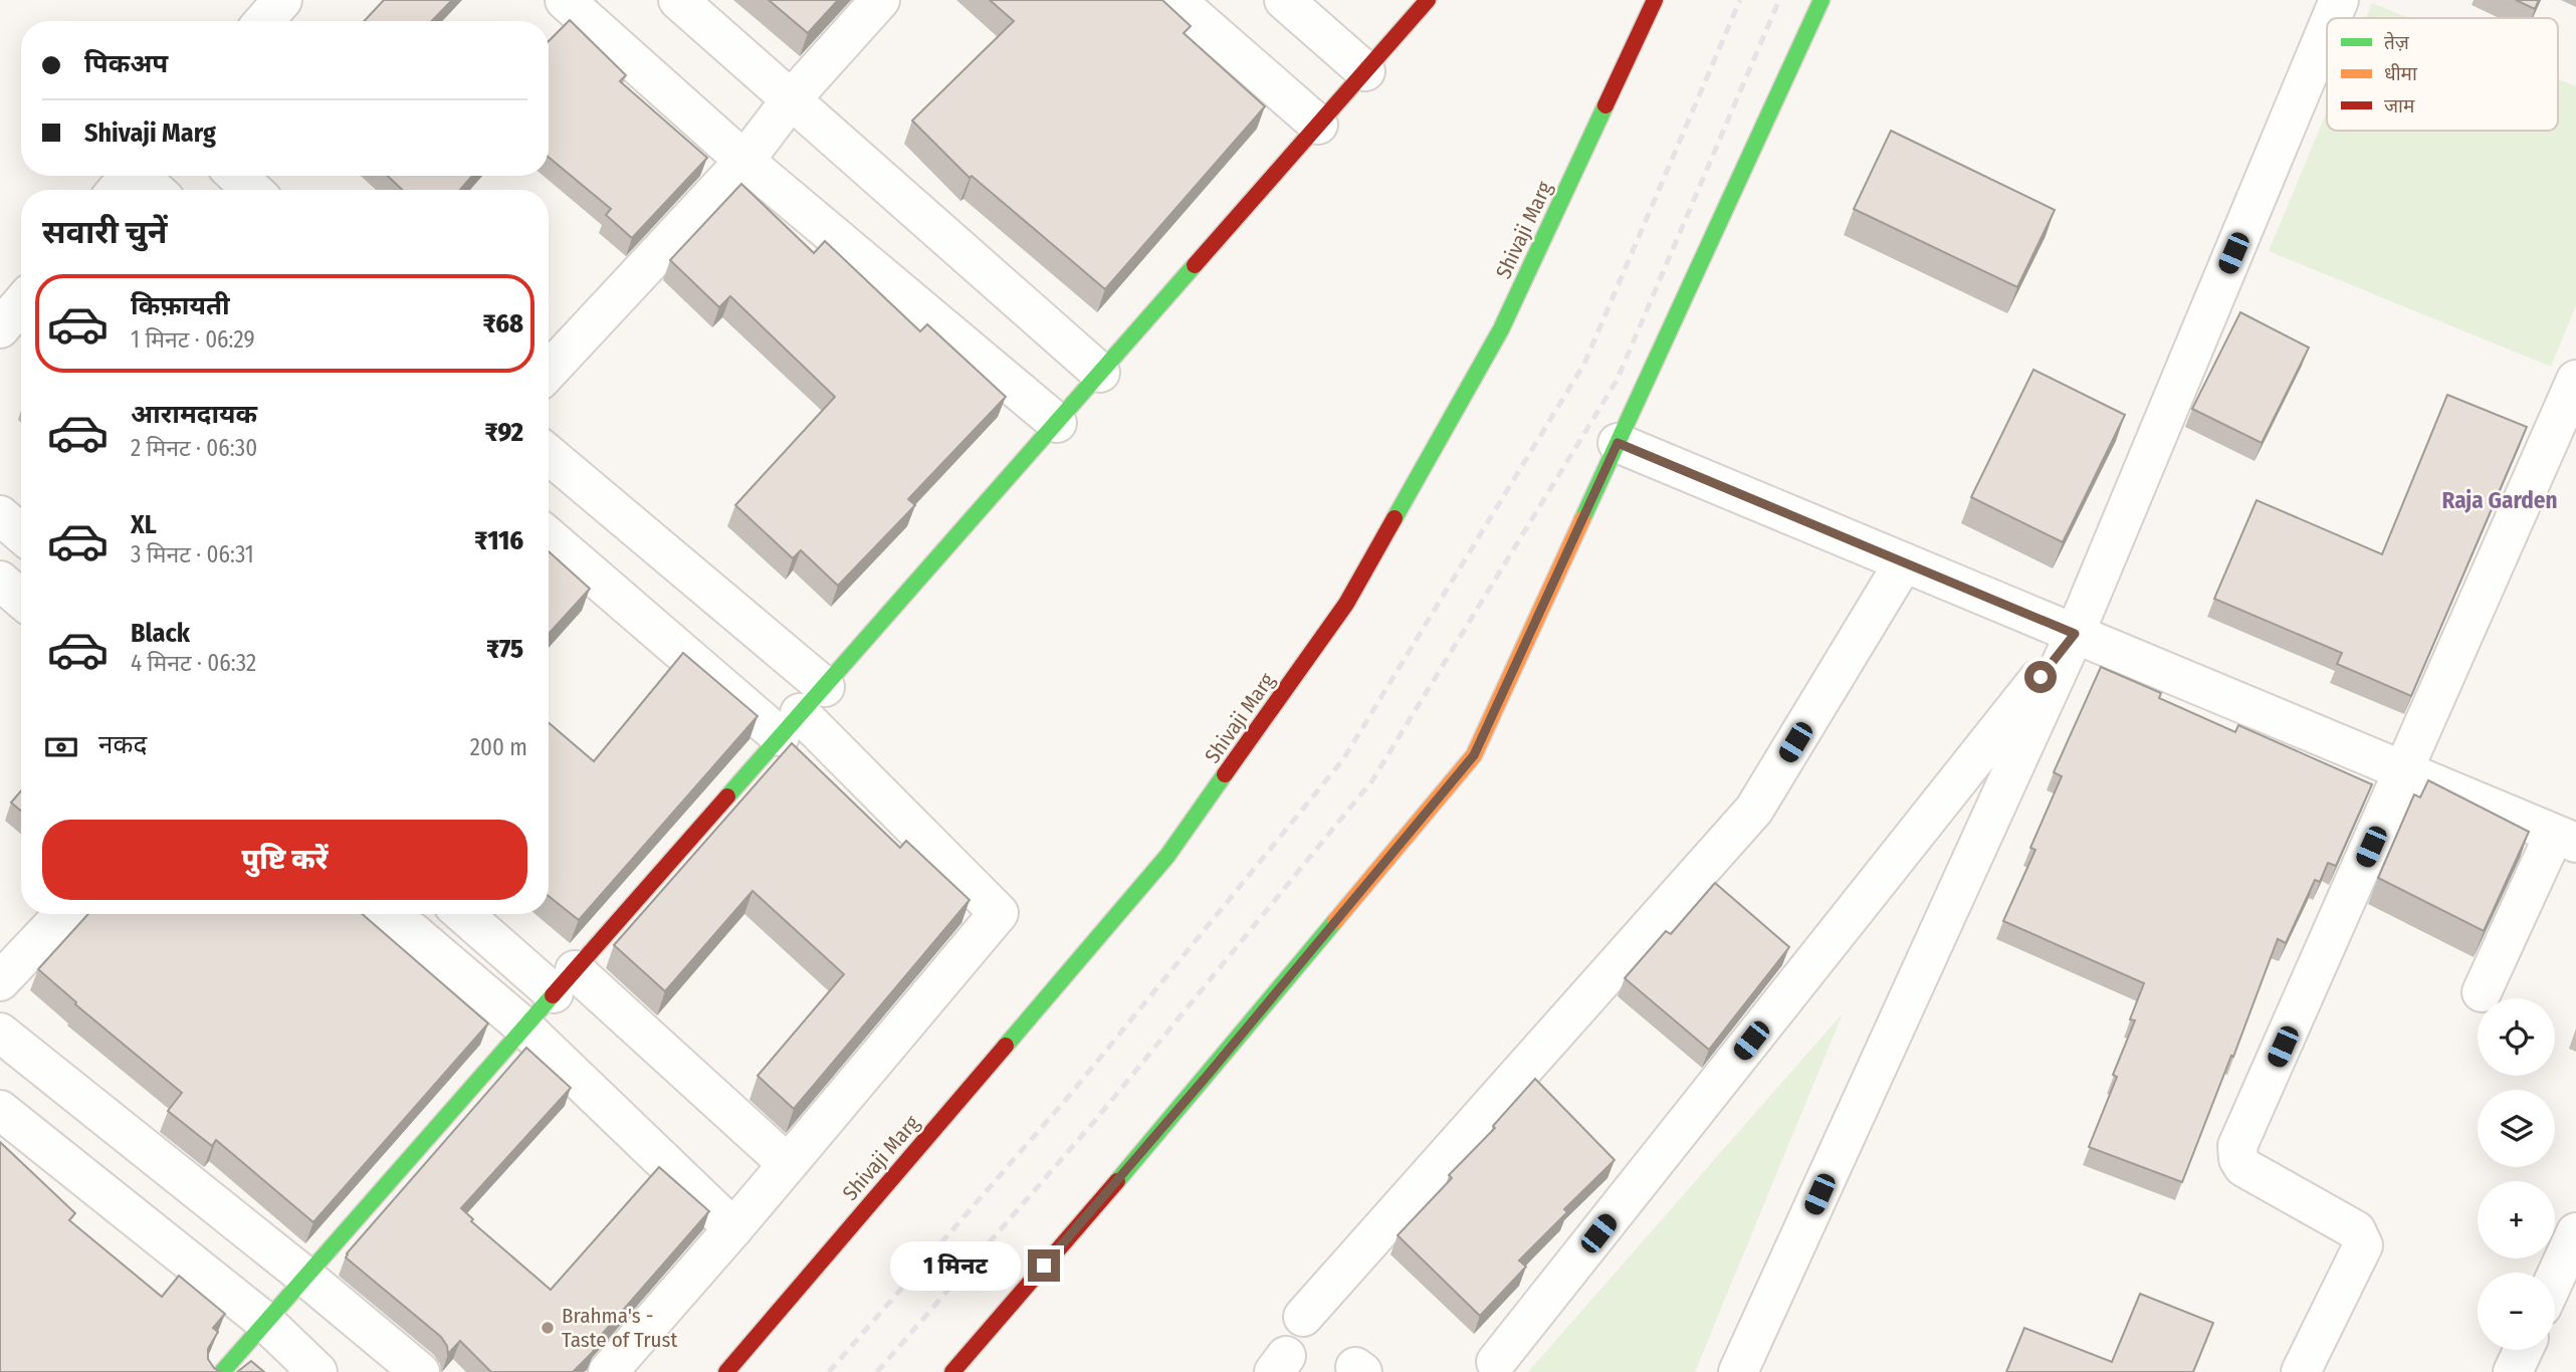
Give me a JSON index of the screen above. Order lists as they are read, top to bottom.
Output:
{
  "streets": {
    "main road": ["Shivaji Marg"]
  },
  "districts": ["Raja Garden"],
  "places": ["Brahma's - Taste of Trust"],
  "legend": ["तेज़", "धीमा", "जाम"],
  "page": {
    "banner": ["पिकअप", "Shivaji Marg"],
    "heading": "सवारी चुनें",
    "list": [
      {
        "name": "किफ़ायती",
        "note": "1 मिनट · 06:29",
        "value": "₹68"
      },
      {
        "name": "आरामदायक",
        "note": "2 मिनट · 06:30",
        "value": "₹92"
      },
      {
        "name": "XL",
        "note": "3 मिनट · 06:31",
        "value": "₹116"
      },
      {
        "name": "Black",
        "note": "4 मिनट · 06:32",
        "value": "₹75"
      }
    ],
    "pay": ["नकद", "200 m"],
    "buttons": "पुष्टि करें",
    "map_buttons": ["+", "−"],
    "bubble": "1 मिनट"
  }
}
